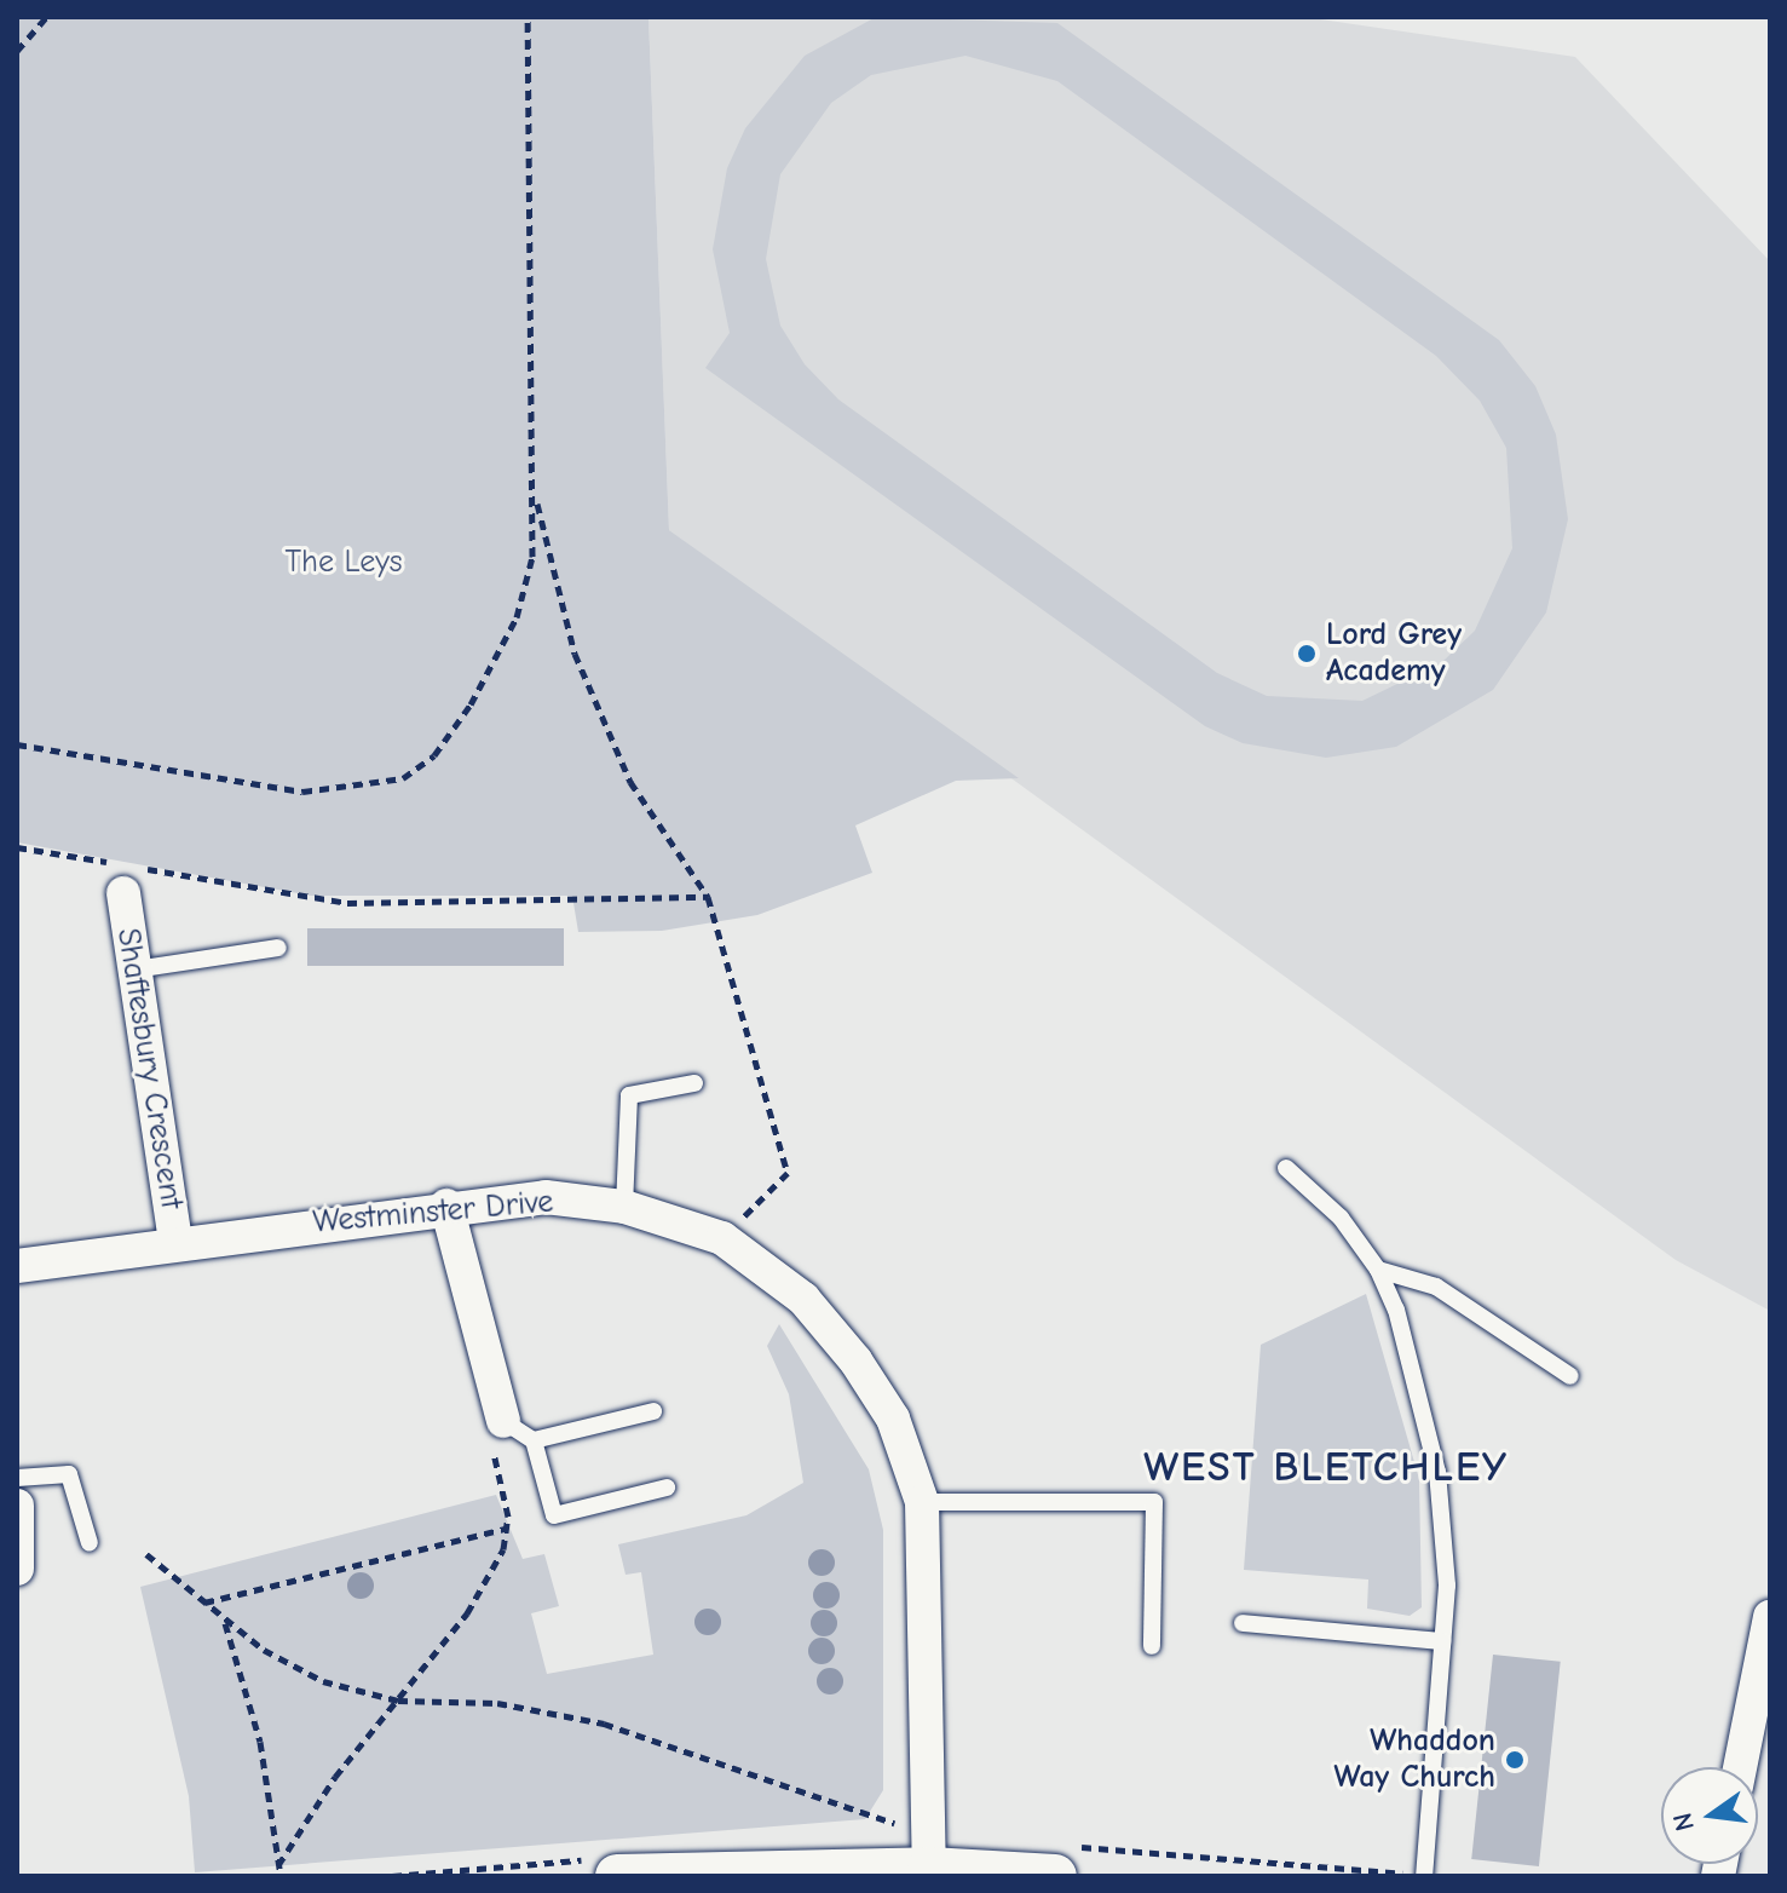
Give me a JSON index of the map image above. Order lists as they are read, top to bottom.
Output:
{
  "streets": {
    "street": ["Shaftesbury Crescent", "Westminster Drive"]
  },
  "crossings": [
    ["Shaftesbury Crescent", "Westminster Drive"]
  ],
  "districts": ["WEST BLETCHLEY"],
  "parks": ["The Leys"],
  "places": ["Lord Grey Academy", "Whaddon Way Church"],
  "north": "left"
}
